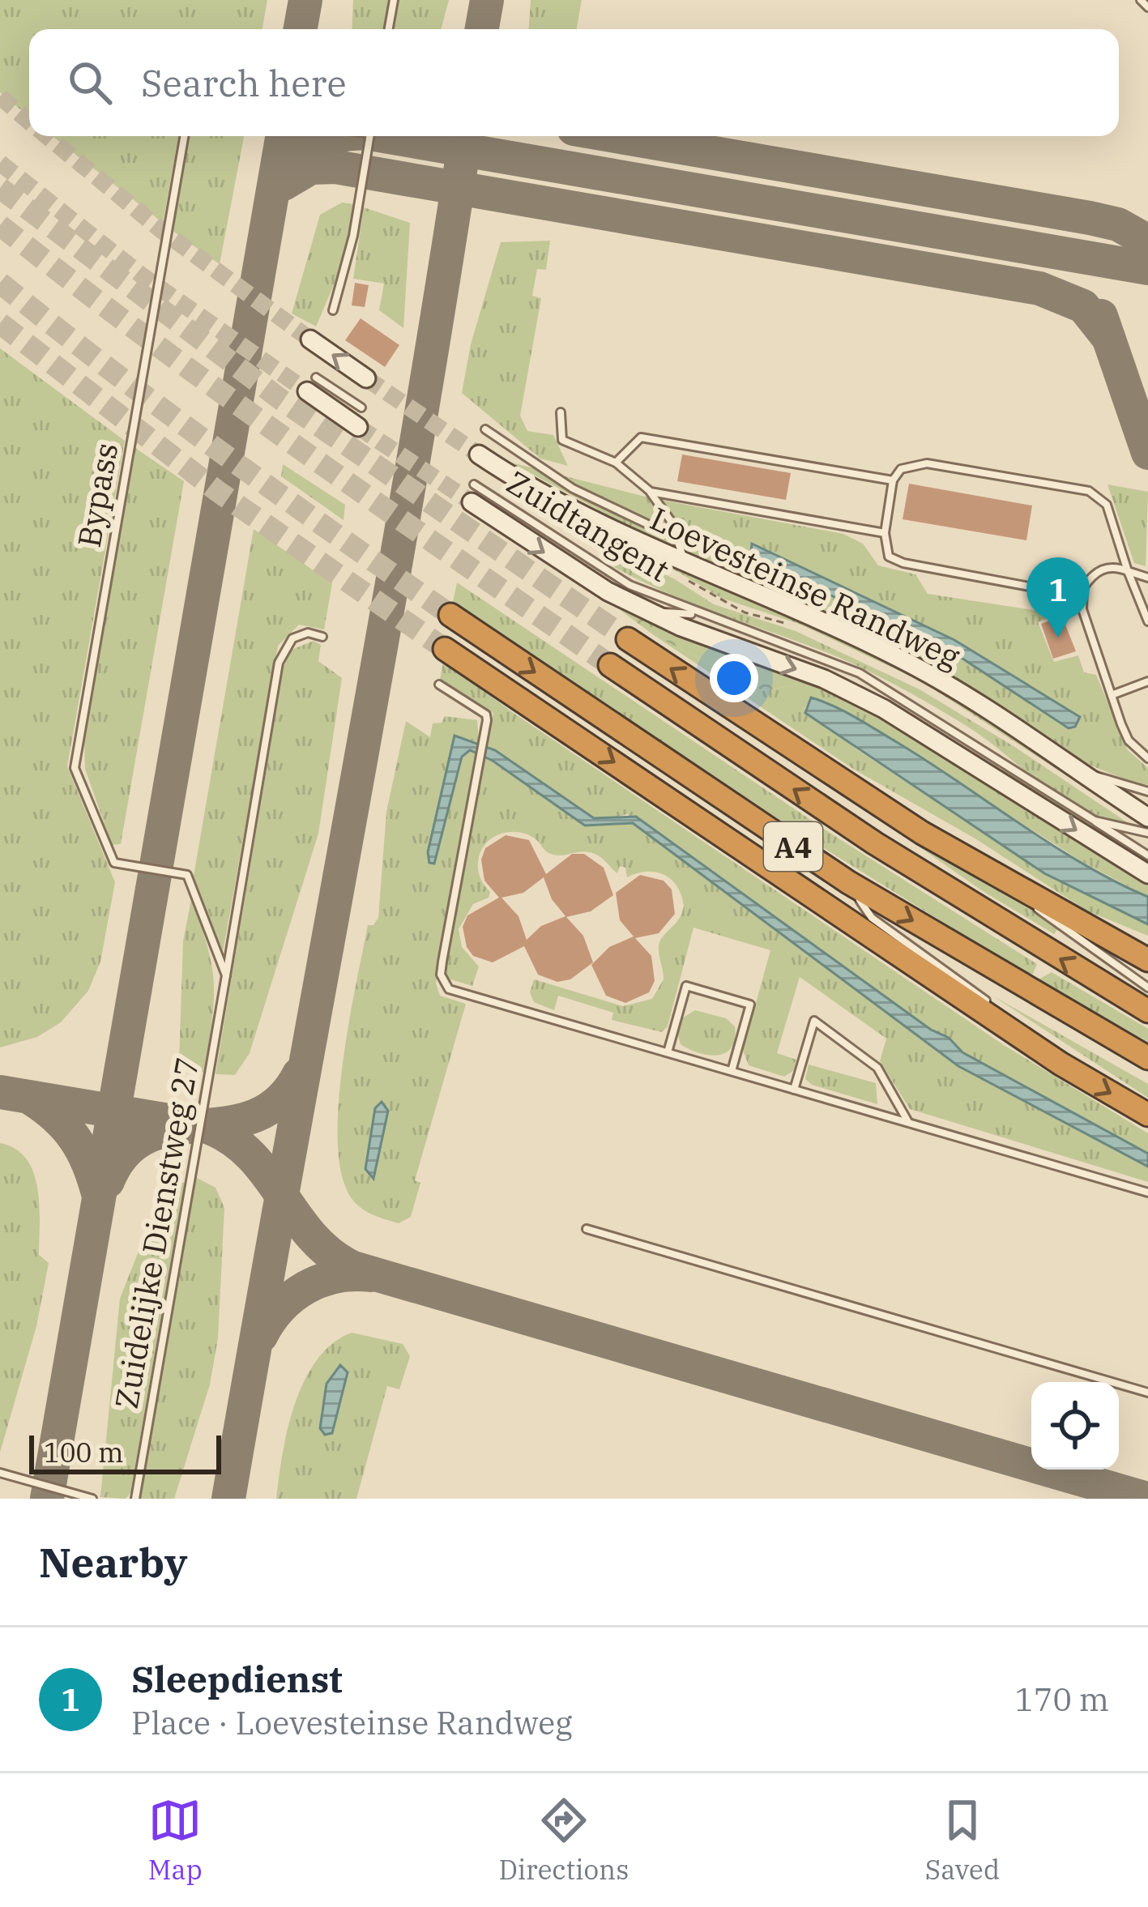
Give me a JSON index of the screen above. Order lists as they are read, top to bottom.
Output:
{
  "streets": {
    "highway": ["A4"],
    "street": ["Loevesteinse Randweg"],
    "lane": ["Bypass", "Zuidtangent", "Zuidelijke Dienstweg 27"]
  },
  "crossings": [
    ["Bypass", "Zuidelijke Dienstweg 27"]
  ],
  "scale_bar": "100 m",
  "page": {
    "search": "Search here",
    "pins": "1",
    "scale": "100 m",
    "heading": "Nearby",
    "list": [
      {
        "mark": "1",
        "name": "Sleepdienst",
        "note": "Place · Loevesteinse Randweg",
        "value": "170 m"
      }
    ],
    "nav": ["Map", "Directions", "Saved"]
  }
}
